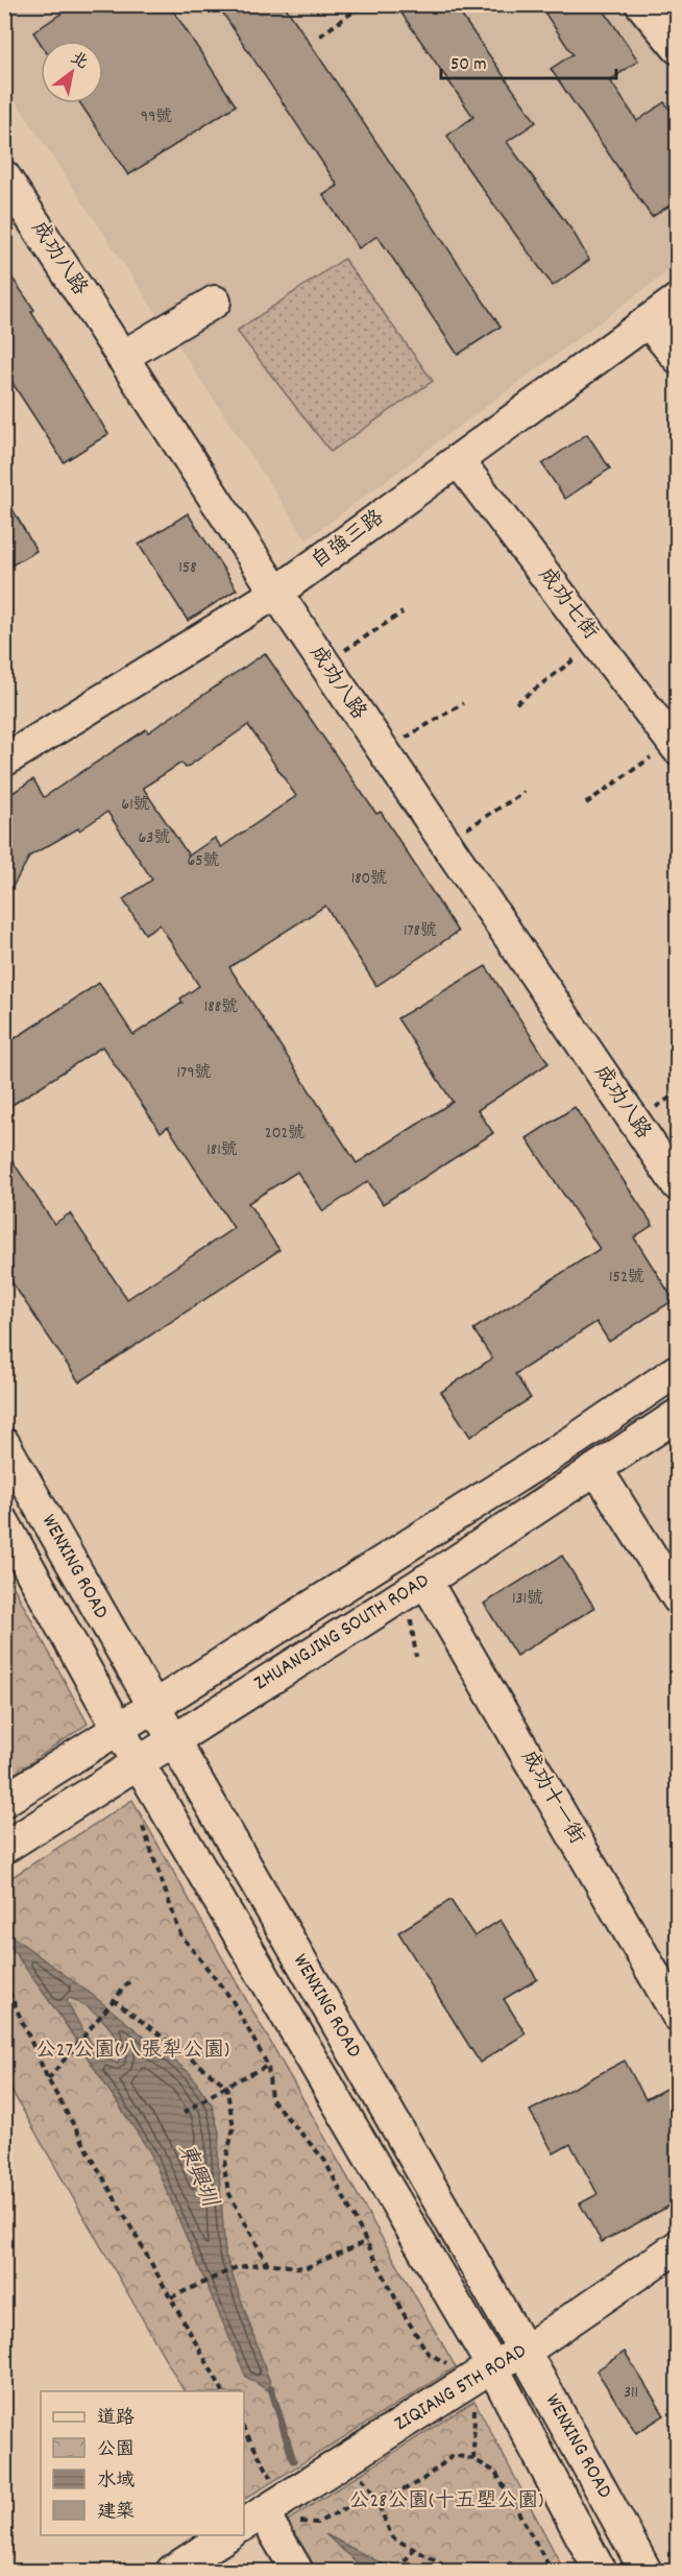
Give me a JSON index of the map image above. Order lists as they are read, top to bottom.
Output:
{
  "streets": {
    "street": [
      "成功八路",
      "自強三路",
      "成功七街",
      "WENXING ROAD",
      "ZHUANGJING SOUTH ROAD",
      "成功十一街",
      "ZIQIANG 5TH ROAD"
    ]
  },
  "crossings": [
    ["成功八路", "自強三路"],
    ["自強三路", "成功七街"],
    ["WENXING ROAD", "ZHUANGJING SOUTH ROAD"],
    ["WENXING ROAD", "ZIQIANG 5TH ROAD"],
    ["ZHUANGJING SOUTH ROAD", "成功十一街"]
  ],
  "water": ["東興圳"],
  "parks": ["公27公園(八張犁公園)", "公28公園(十五塱公園)"],
  "house_numbers": [
    "99號",
    "158",
    "61號",
    "63號",
    "65號",
    "180號",
    "178號",
    "188號",
    "179號",
    "202號",
    "181號",
    "152號",
    "131號",
    "311"
  ],
  "legend": [
    "道路",
    "公園",
    "水域",
    "建築"
  ],
  "scale_bar": "50 m",
  "north": "top right"
}
